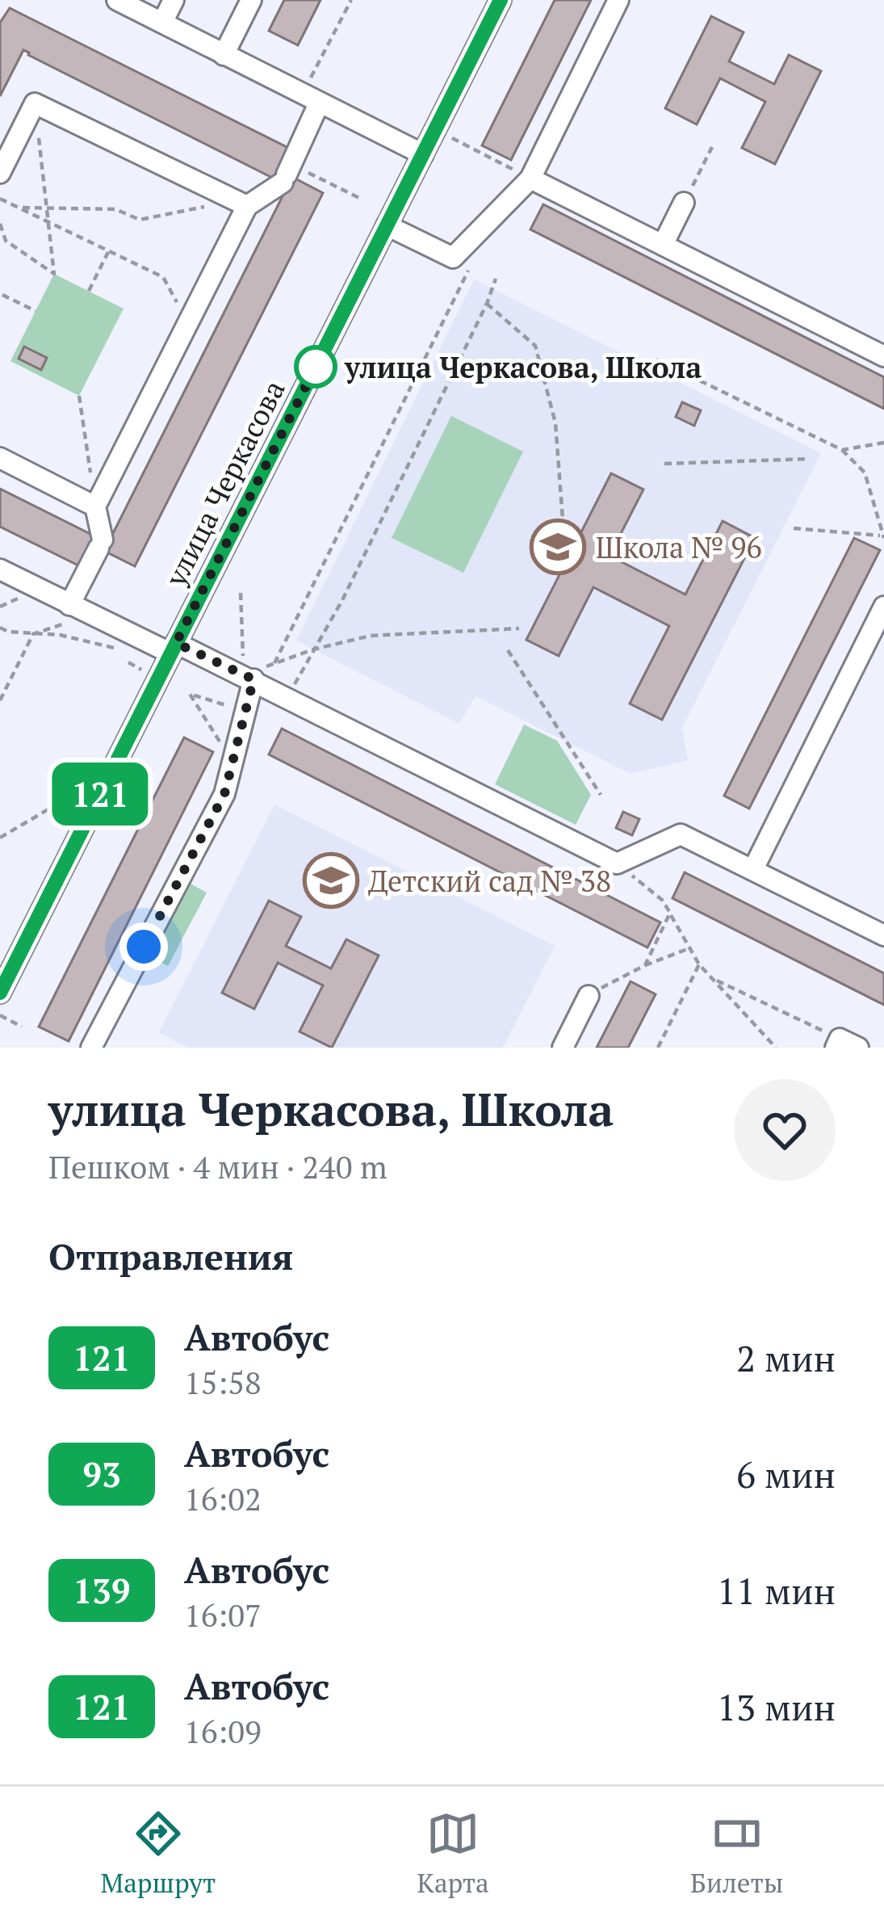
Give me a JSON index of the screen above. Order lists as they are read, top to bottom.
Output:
{
  "streets": {
    "street": ["улица Черкасова"]
  },
  "places": {
    "other": ["улица Черкасова, Школа"],
    "school or university": ["Школа № 96", "Детский сад № 38"]
  },
  "lines": ["bus line 121"],
  "page": {
    "on_map": "121",
    "heading": [
      ["улица Черкасова, Школа", "Пешком · 4 мин · 240 m"],
      "Отправления"
    ],
    "list": [
      {
        "mark": "121",
        "name": "Автобус",
        "note": "15:58",
        "value": "2 мин"
      },
      {
        "mark": "93",
        "name": "Автобус",
        "note": "16:02",
        "value": "6 мин"
      },
      {
        "mark": "139",
        "name": "Автобус",
        "note": "16:07",
        "value": "11 мин"
      },
      {
        "mark": "121",
        "name": "Автобус",
        "note": "16:09",
        "value": "13 мин"
      }
    ],
    "tabs": ["Маршрут", "Карта", "Билеты"]
  }
}
